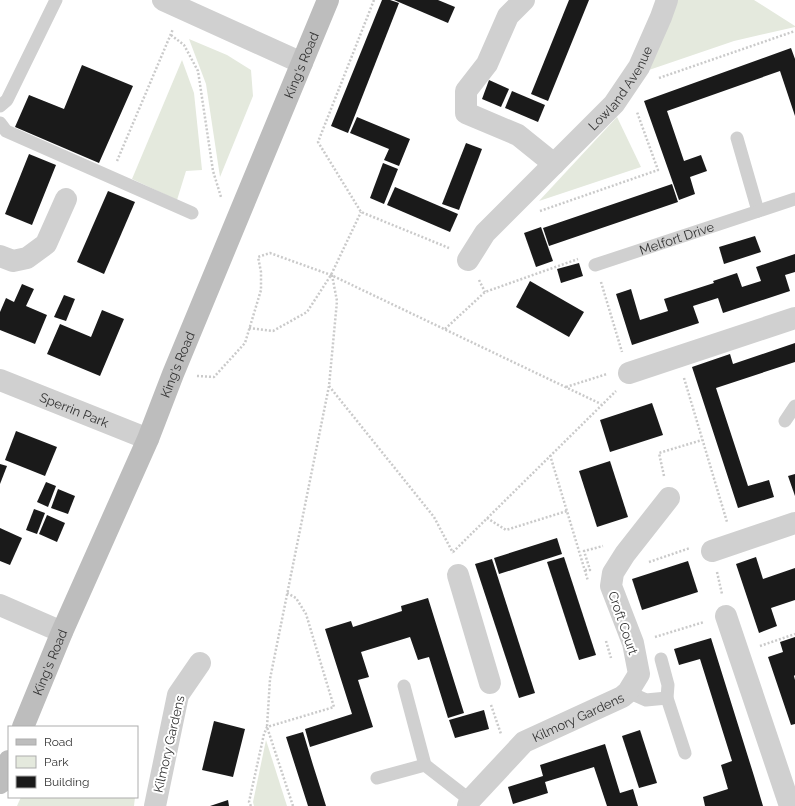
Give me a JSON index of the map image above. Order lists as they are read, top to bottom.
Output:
{
  "streets": {
    "street": [
      "King's Road",
      "Lowland Avenue",
      "Sperrin Park",
      "Croft Court",
      "Kilmory Gardens"
    ],
    "lane": ["Melfort Drive"]
  },
  "crossings": [
    ["King's Road", "Sperrin Park"],
    ["Croft Court", "Kilmory Gardens"]
  ],
  "legend": ["Road", "Park", "Building"]
}
